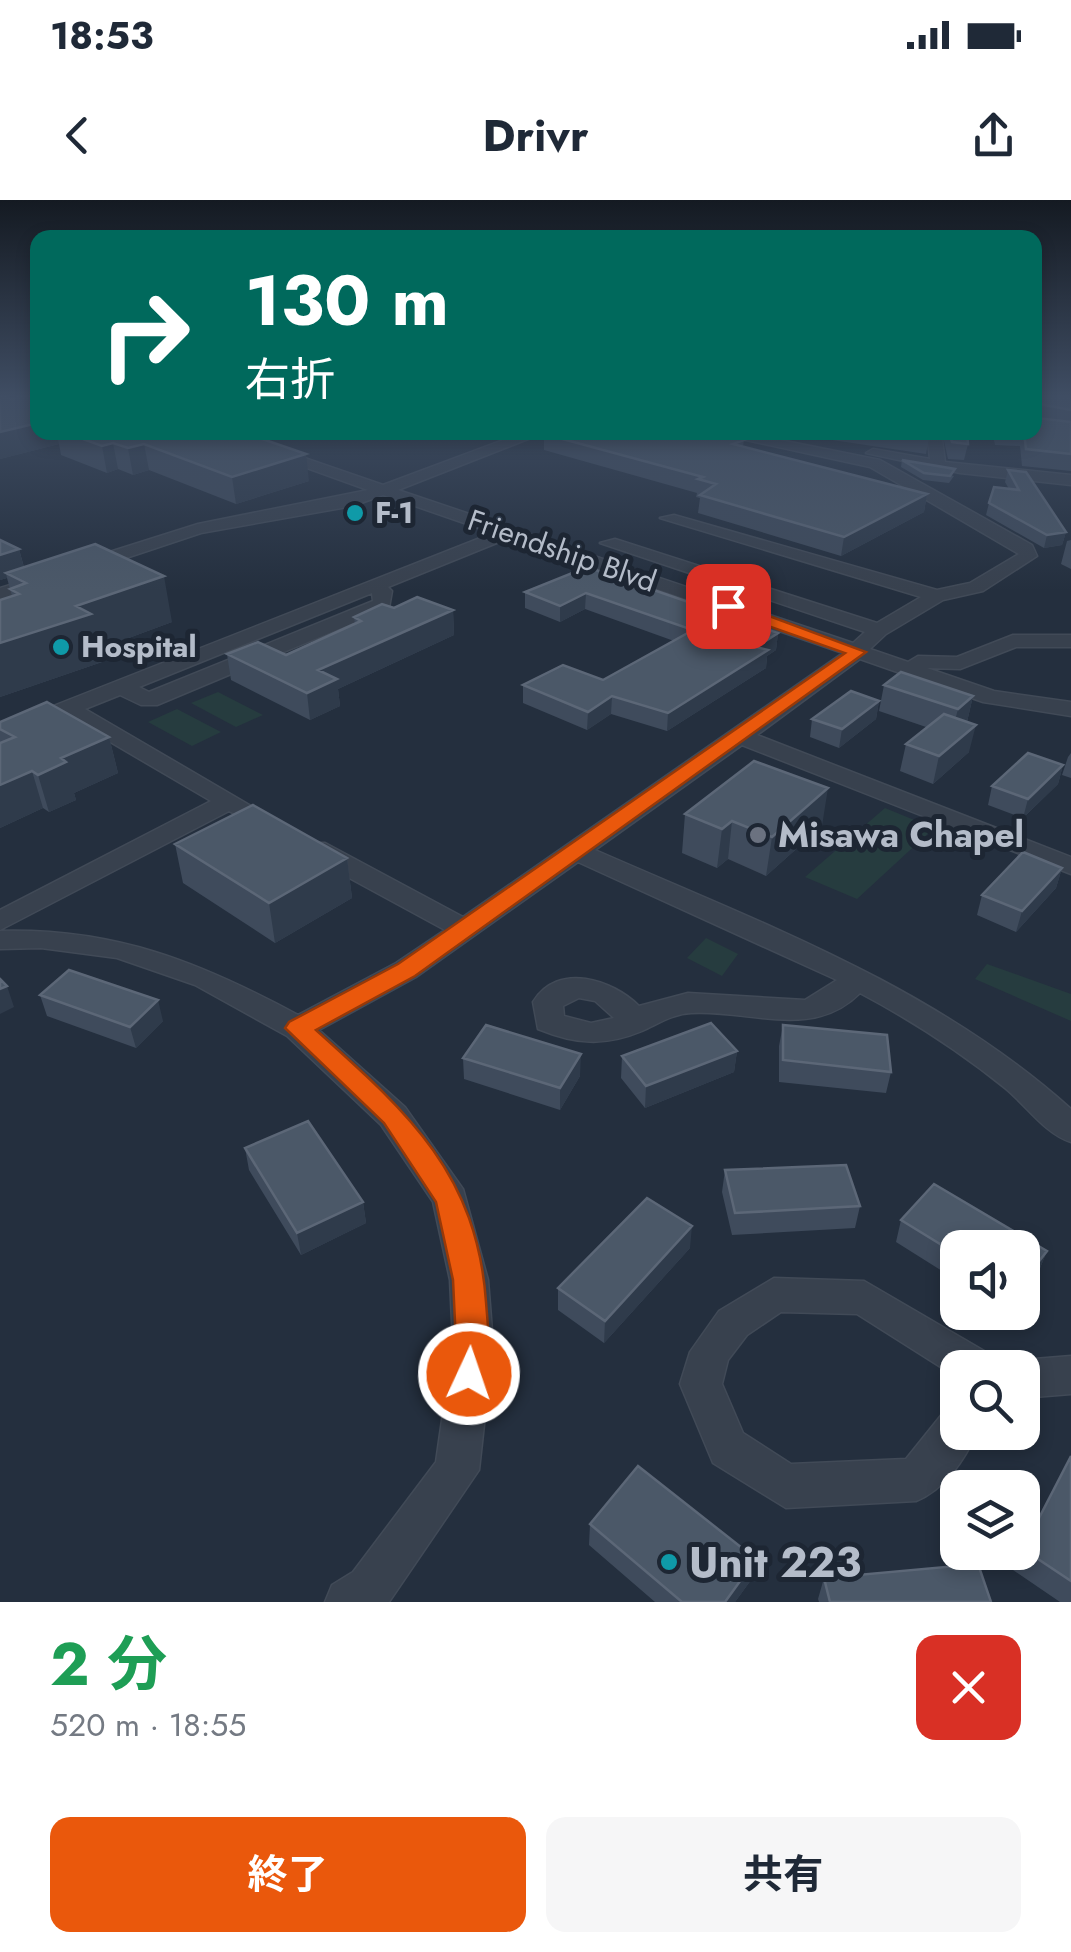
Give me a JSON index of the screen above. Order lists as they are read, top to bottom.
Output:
{
  "streets": {
    "street": ["Friendship Blvd"]
  },
  "places": [
    "F-1",
    "Hospital",
    "Misawa Chapel",
    "Unit 223"
  ],
  "page": {
    "status": "18:53",
    "header": "Drivr",
    "turn": ["130 m", "右折"],
    "heading": ["2 分", "520 m · 18:55"],
    "buttons": ["終了", "共有"]
  }
}
